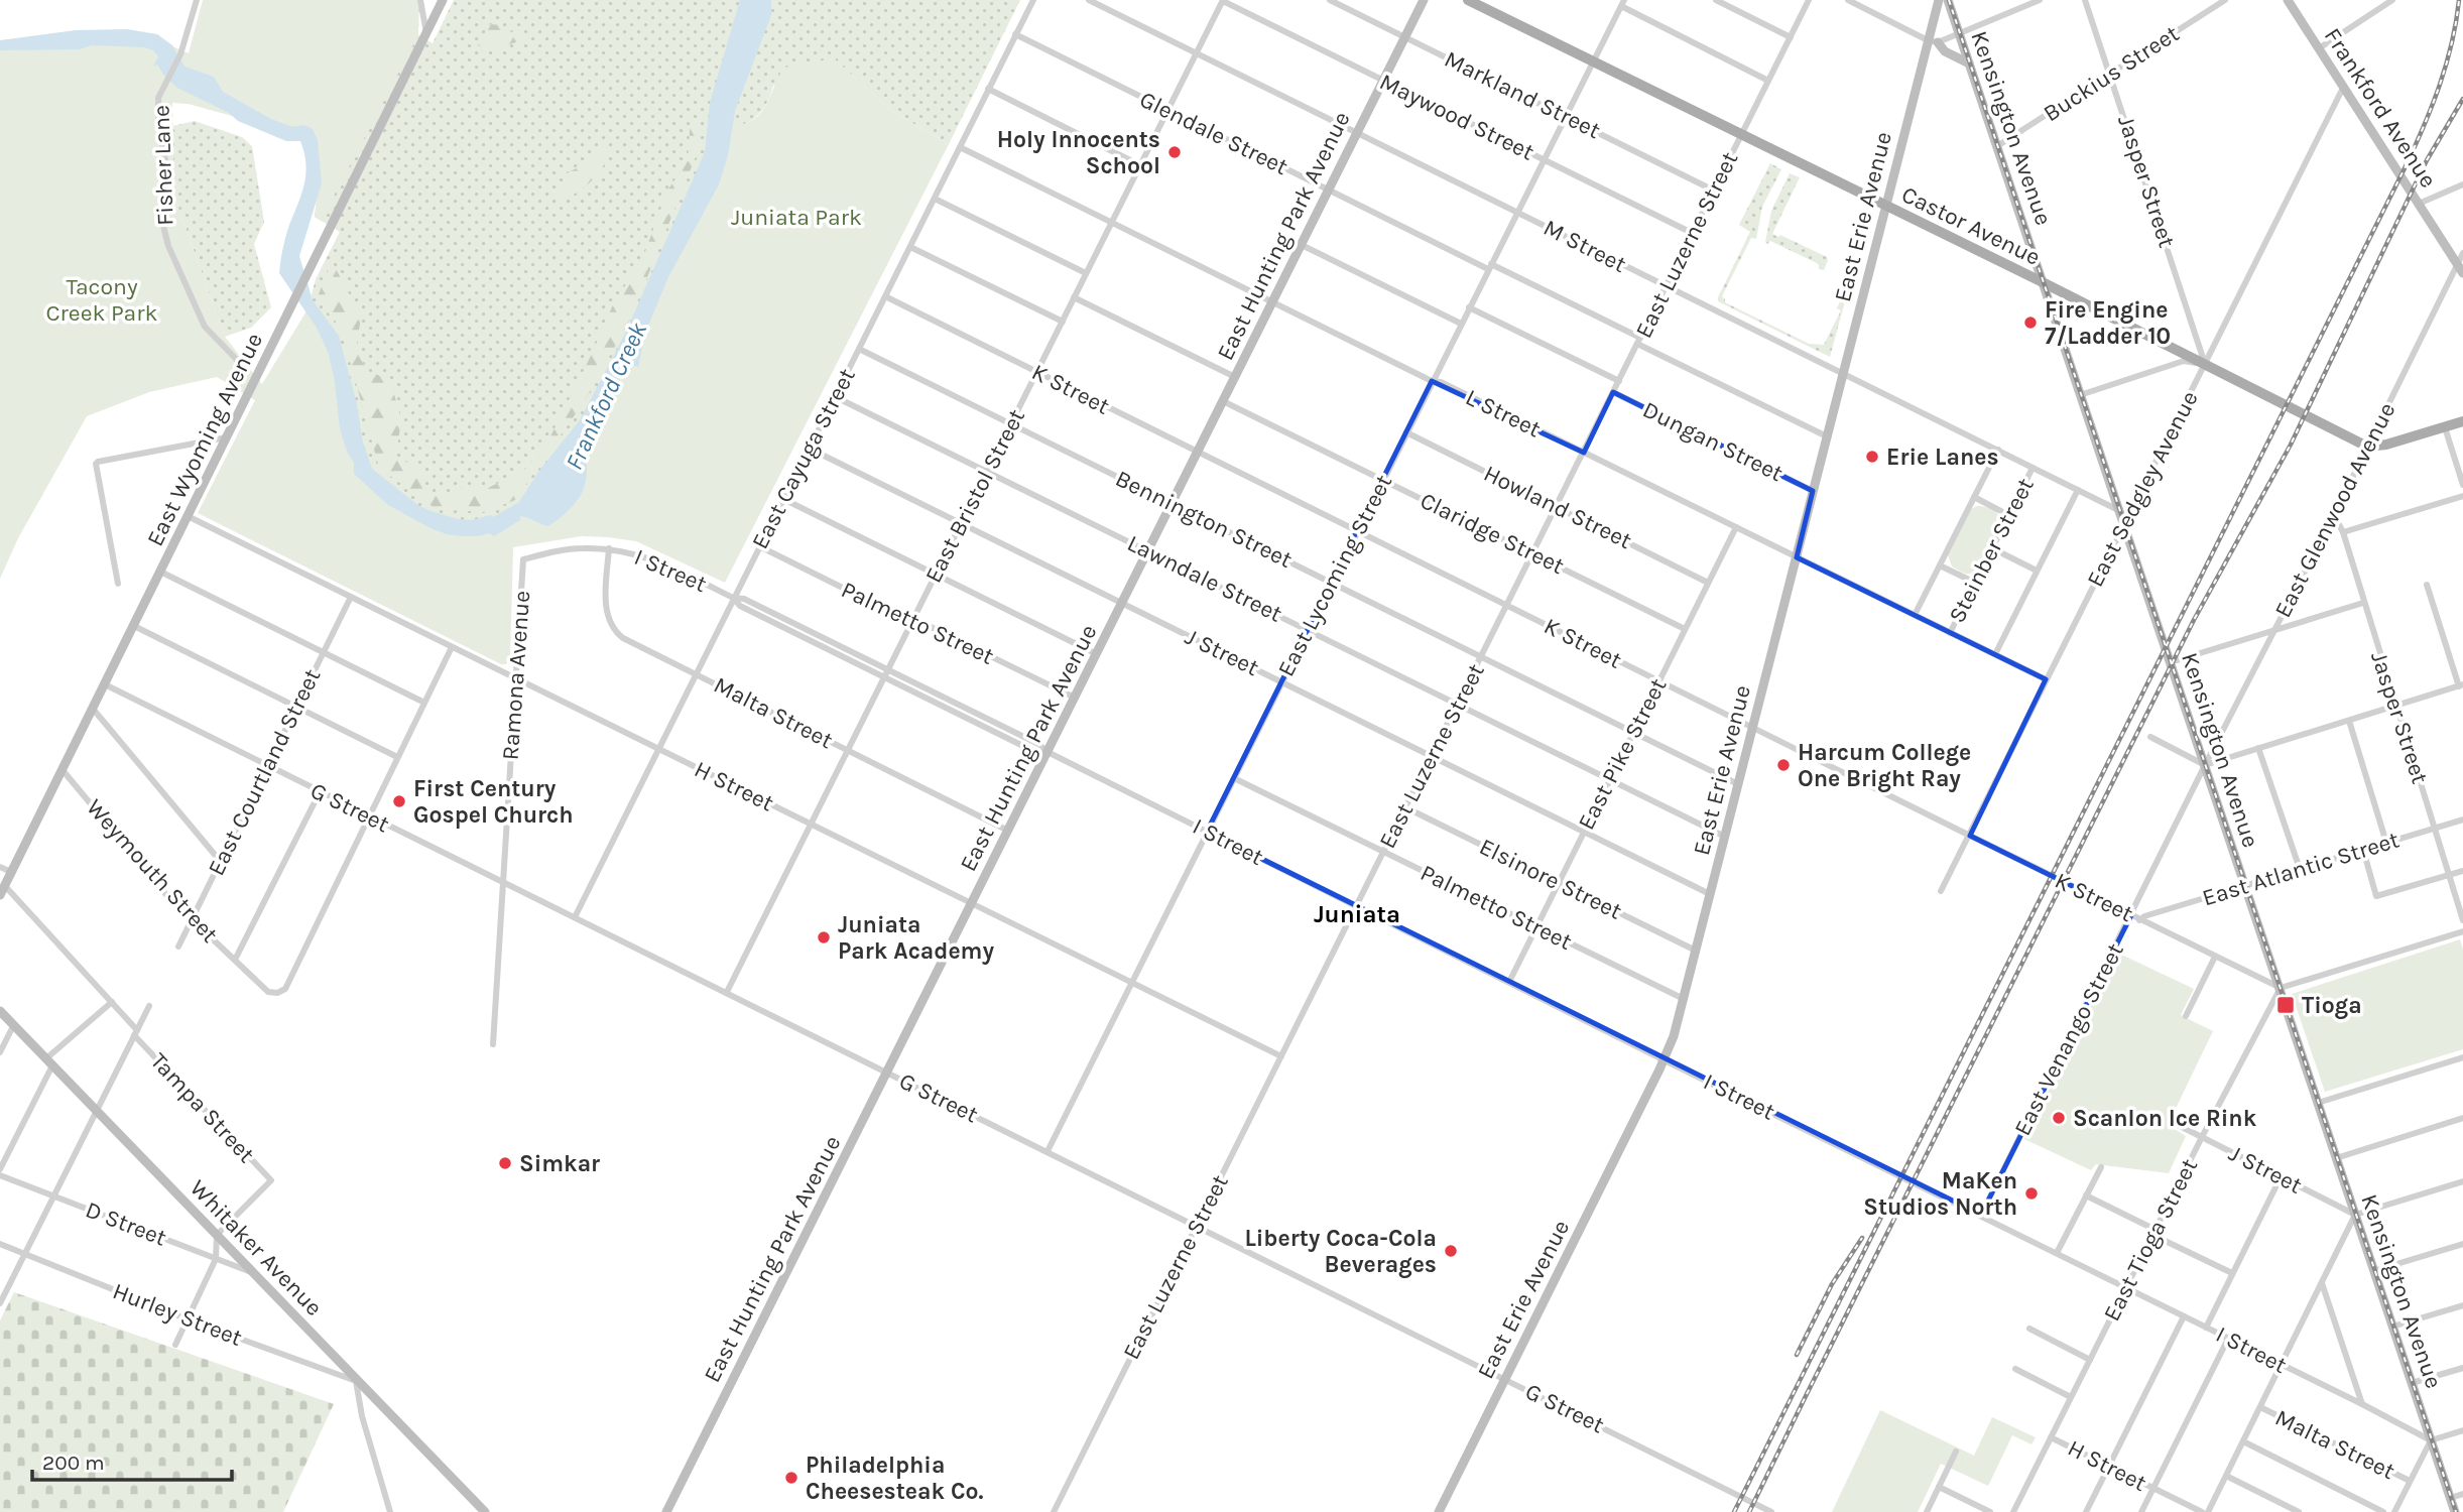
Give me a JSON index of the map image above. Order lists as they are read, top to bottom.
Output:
{
  "streets": {
    "main road": [
      "Frankford Avenue",
      "Kensington Avenue",
      "East Erie Avenue",
      "Castor Avenue",
      "East Hunting Park Avenue",
      "East Wyoming Avenue",
      "Whitaker Avenue"
    ],
    "street": [
      "Buckius Street",
      "Markland Street",
      "Maywood Street",
      "Glendale Street",
      "Fisher Lane",
      "Jasper Street",
      "East Luzerne Street",
      "M Street",
      "K Street",
      "L Street",
      "Dungan Street",
      "East Cayuga Street",
      "East Sedgley Avenue",
      "East Bristol Street",
      "Howland Street",
      "East Glenwood Avenue",
      "Bennington Street",
      "Claridge Street",
      "Steinber Street",
      "I Street",
      "East Lycoming Street",
      "Lawndale Street",
      "Palmetto Street",
      "J Street",
      "Ramona Avenue",
      "Malta Street",
      "East Pike Street",
      "East Courtland Street",
      "H Street",
      "G Street",
      "East Atlantic Street",
      "Weymouth Street",
      "Elsinore Street",
      "East Venango Street",
      "Tampa Street",
      "D Street",
      "East Tioga Street",
      "Hurley Street"
    ]
  },
  "crossings": [
    ["Buckius Street", "Kensington Avenue"],
    ["Buckius Street", "Jasper Street"],
    ["Markland Street", "East Hunting Park Avenue"],
    ["Markland Street", "East Luzerne Street"],
    ["Markland Street", "East Lycoming Street"],
    ["Frankford Avenue", "East Sedgley Avenue"],
    ["Frankford Avenue", "East Glenwood Avenue"],
    ["Maywood Street", "East Hunting Park Avenue"],
    ["Maywood Street", "East Luzerne Street"],
    ["Maywood Street", "East Bristol Street"],
    ["Maywood Street", "East Lycoming Street"],
    ["Kensington Avenue", "Castor Avenue"],
    ["Kensington Avenue", "M Street"],
    ["Kensington Avenue", "K Street"],
    ["Kensington Avenue", "East Sedgley Avenue"],
    ["Kensington Avenue", "East Glenwood Avenue"],
    ["Kensington Avenue", "I Street"],
    ["Kensington Avenue", "J Street"],
    ["Kensington Avenue", "East Atlantic Street"],
    ["Kensington Avenue", "East Venango Street"],
    ["Kensington Avenue", "East Tioga Street"],
    ["Glendale Street", "East Erie Avenue"],
    ["Glendale Street", "East Hunting Park Avenue"],
    ["Glendale Street", "East Luzerne Street"],
    ["Glendale Street", "East Cayuga Street"],
    ["Glendale Street", "East Bristol Street"],
    ["Glendale Street", "East Lycoming Street"],
    ["Jasper Street", "Castor Avenue"],
    ["Jasper Street", "East Sedgley Avenue"],
    ["Jasper Street", "East Glenwood Avenue"],
    ["Jasper Street", "East Atlantic Street"],
    ["East Erie Avenue", "Castor Avenue"],
    ["East Erie Avenue", "M Street"],
    ["East Erie Avenue", "K Street"],
    ["East Erie Avenue", "L Street"],
    ["East Erie Avenue", "Dungan Street"],
    ["East Erie Avenue", "Bennington Street"],
    ["East Erie Avenue", "I Street"],
    ["East Erie Avenue", "Lawndale Street"],
    ["East Erie Avenue", "Palmetto Street"],
    ["East Erie Avenue", "J Street"],
    ["East Erie Avenue", "G Street"],
    ["East Erie Avenue", "Elsinore Street"],
    ["Castor Avenue", "East Luzerne Street"],
    ["Castor Avenue", "East Sedgley Avenue"],
    ["Castor Avenue", "East Glenwood Avenue"],
    ["Castor Avenue", "East Lycoming Street"],
    ["East Hunting Park Avenue", "M Street"],
    ["East Hunting Park Avenue", "K Street"],
    ["East Hunting Park Avenue", "L Street"],
    ["East Hunting Park Avenue", "Bennington Street"],
    ["East Hunting Park Avenue", "Claridge Street"],
    ["East Hunting Park Avenue", "I Street"],
    ["East Hunting Park Avenue", "Lawndale Street"],
    ["East Hunting Park Avenue", "Palmetto Street"],
    ["East Hunting Park Avenue", "J Street"],
    ["East Hunting Park Avenue", "Malta Street"],
    ["East Hunting Park Avenue", "H Street"],
    ["East Hunting Park Avenue", "G Street"],
    ["East Luzerne Street", "M Street"],
    ["East Luzerne Street", "K Street"],
    ["East Luzerne Street", "L Street"],
    ["East Luzerne Street", "Dungan Street"],
    ["East Luzerne Street", "Howland Street"],
    ["East Luzerne Street", "Bennington Street"],
    ["East Luzerne Street", "Claridge Street"],
    ["East Luzerne Street", "I Street"],
    ["East Luzerne Street", "Lawndale Street"],
    ["East Luzerne Street", "Palmetto Street"],
    ["East Luzerne Street", "J Street"],
    ["East Luzerne Street", "H Street"],
    ["East Luzerne Street", "G Street"],
    ["East Luzerne Street", "Elsinore Street"],
    ["M Street", "East Bristol Street"],
    ["M Street", "Steinber Street"],
    ["M Street", "East Lycoming Street"],
    ["K Street", "East Cayuga Street"],
    ["K Street", "East Sedgley Avenue"],
    ["K Street", "East Bristol Street"],
    ["K Street", "East Lycoming Street"],
    ["K Street", "East Pike Street"],
    ["K Street", "East Atlantic Street"],
    ["K Street", "East Venango Street"],
    ["K Street", "East Tioga Street"],
    ["L Street", "East Cayuga Street"],
    ["L Street", "East Sedgley Avenue"],
    ["L Street", "East Bristol Street"],
    ["L Street", "Steinber Street"],
    ["L Street", "East Lycoming Street"],
    ["L Street", "East Pike Street"],
    ["East Wyoming Avenue", "H Street"],
    ["East Wyoming Avenue", "G Street"],
    ["East Wyoming Avenue", "Weymouth Street"],
    ["East Wyoming Avenue", "Tampa Street"],
    ["East Cayuga Street", "Bennington Street"],
    ["East Cayuga Street", "I Street"],
    ["East Cayuga Street", "Lawndale Street"],
    ["East Cayuga Street", "Palmetto Street"],
    ["East Cayuga Street", "J Street"],
    ["East Cayuga Street", "Malta Street"],
    ["East Cayuga Street", "H Street"],
    ["East Cayuga Street", "G Street"],
    ["East Bristol Street", "Bennington Street"],
    ["East Bristol Street", "I Street"],
    ["East Bristol Street", "Lawndale Street"],
    ["East Bristol Street", "Palmetto Street"],
    ["East Bristol Street", "J Street"],
    ["East Bristol Street", "Malta Street"],
    ["East Bristol Street", "H Street"],
    ["East Bristol Street", "G Street"],
    ["Howland Street", "East Lycoming Street"],
    ["Howland Street", "East Pike Street"],
    ["East Glenwood Avenue", "East Venango Street"],
    ["Bennington Street", "East Lycoming Street"],
    ["Bennington Street", "East Pike Street"],
    ["Claridge Street", "East Lycoming Street"],
    ["Claridge Street", "East Pike Street"],
    ["I Street", "East Lycoming Street"],
    ["I Street", "Ramona Avenue"],
    ["I Street", "Malta Street"],
    ["I Street", "East Pike Street"],
    ["I Street", "East Venango Street"],
    ["I Street", "East Tioga Street"],
    ["East Lycoming Street", "Lawndale Street"],
    ["East Lycoming Street", "Palmetto Street"],
    ["East Lycoming Street", "J Street"],
    ["East Lycoming Street", "H Street"],
    ["East Lycoming Street", "G Street"],
    ["Lawndale Street", "East Pike Street"],
    ["Palmetto Street", "East Pike Street"],
    ["J Street", "East Pike Street"],
    ["J Street", "East Tioga Street"],
    ["Ramona Avenue", "H Street"],
    ["Ramona Avenue", "G Street"],
    ["East Pike Street", "Elsinore Street"],
    ["East Courtland Street", "H Street"],
    ["East Courtland Street", "G Street"],
    ["East Courtland Street", "Weymouth Street"],
    ["H Street", "East Tioga Street"],
    ["G Street", "Weymouth Street"],
    ["Tampa Street", "Whitaker Avenue"],
    ["D Street", "Whitaker Avenue"],
    ["Whitaker Avenue", "Hurley Street"]
  ],
  "districts": ["Juniata"],
  "water": ["Frankford Creek"],
  "parks": ["Juniata Park", "Tacony Creek Park"],
  "places": {
    "other": [
      "Holy Innocents School",
      "Fire Engine 7/Ladder 10",
      "Erie Lanes",
      "Harcum College One Bright Ray",
      "First Century Gospel Church",
      "Juniata Park Academy",
      "Scanlon Ice Rink",
      "Simkar",
      "MaKen Studios North",
      "Liberty Coca-Cola Beverages",
      "Philadelphia Cheesesteak Co."
    ],
    "transit": ["Tioga"]
  },
  "scale_bar": "200 m"
}
